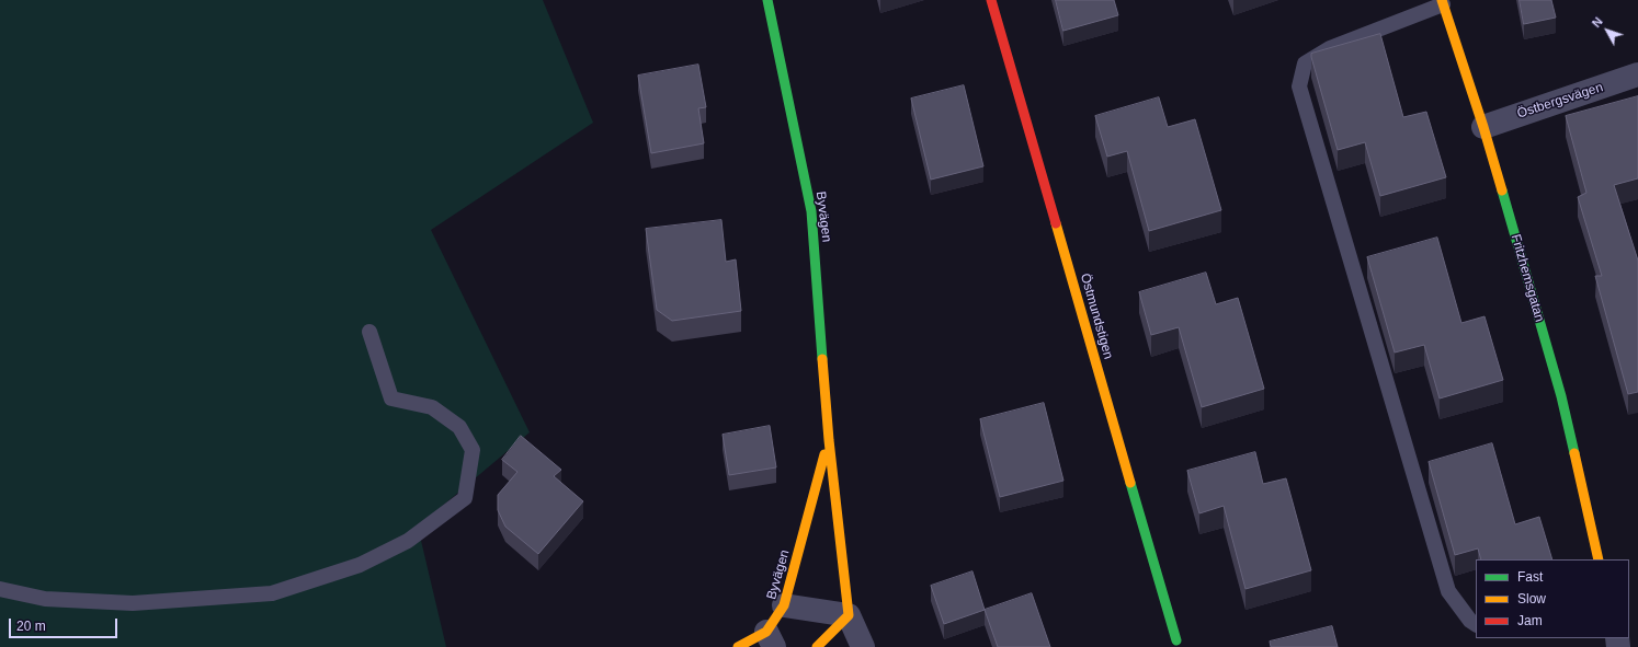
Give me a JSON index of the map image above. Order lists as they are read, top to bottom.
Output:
{
  "streets": {
    "street": [
      "Östbergsvägen",
      "Byvägen",
      "Fritzhemsgatan",
      "Östmundstigen"
    ]
  },
  "crossings": [
    ["Östbergsvägen", "Fritzhemsgatan"]
  ],
  "legend": ["Fast", "Slow", "Jam"],
  "scale_bar": "20 m",
  "north": "top left"
}
